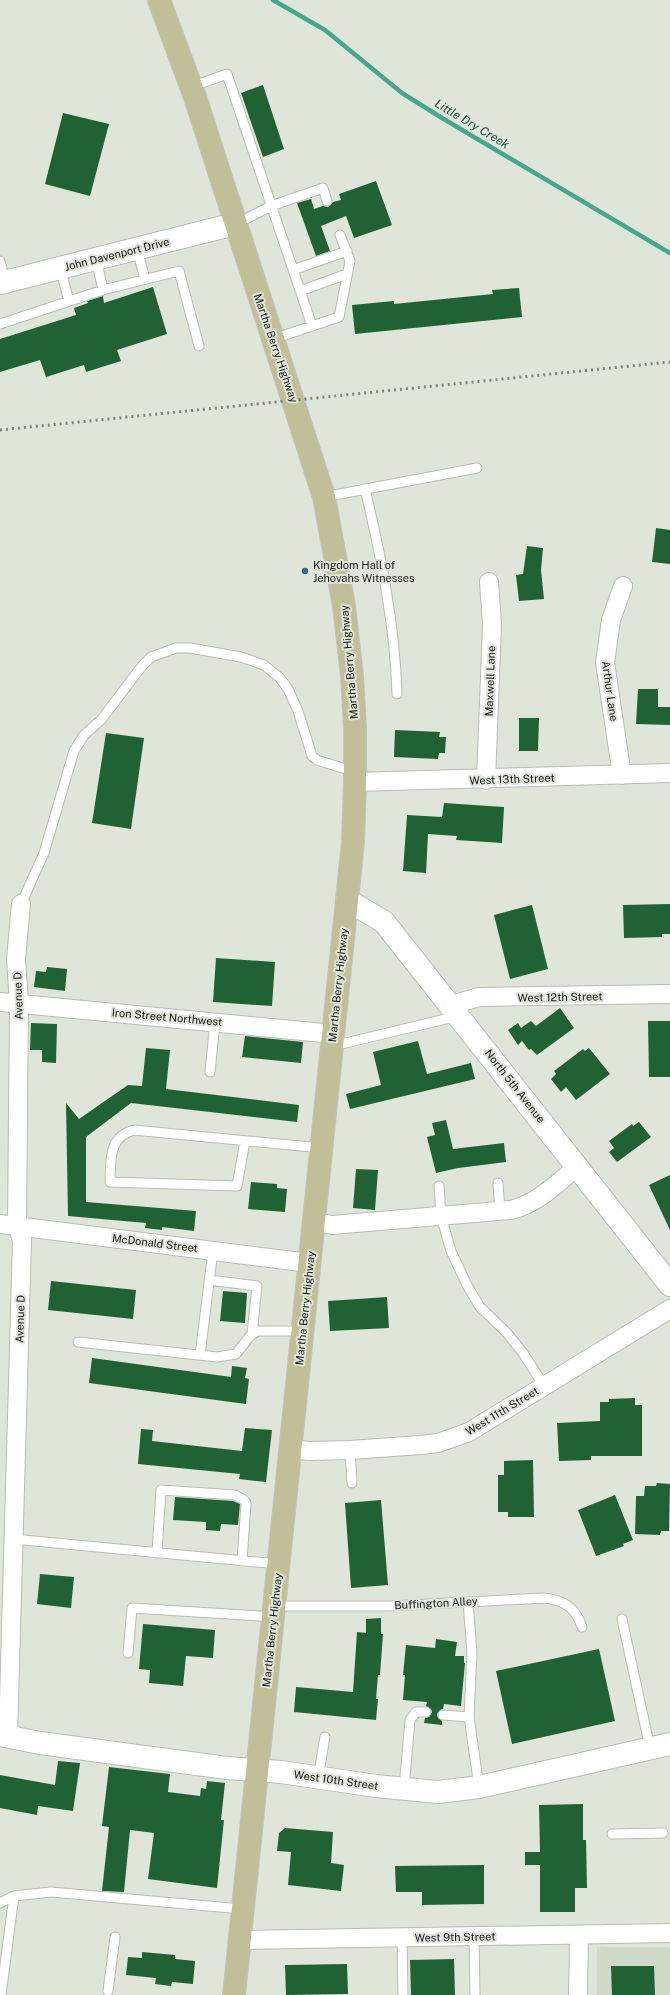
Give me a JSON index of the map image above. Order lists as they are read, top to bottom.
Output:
{
  "streets": {
    "main road": ["Martha Berry Highway"],
    "street": [
      "John Davenport Drive",
      "Maxwell Lane",
      "Arthur Lane",
      "West 13th Street",
      "Avenue D",
      "West 12th Street",
      "Iron Street Northwest",
      "North 5th Avenue",
      "McDonald Street",
      "West 11th Street",
      "West 10th Street",
      "West 9th Street"
    ],
    "lane": ["Buffington Alley"]
  },
  "crossings": [
    ["John Davenport Drive", "Martha Berry Highway"],
    ["Martha Berry Highway", "West 13th Street"],
    ["Martha Berry Highway", "Iron Street Northwest"],
    ["Martha Berry Highway", "North 5th Avenue"],
    ["Martha Berry Highway", "McDonald Street"],
    ["Martha Berry Highway", "West 11th Street"],
    ["Martha Berry Highway", "Buffington Alley"],
    ["Martha Berry Highway", "West 10th Street"],
    ["Martha Berry Highway", "West 9th Street"],
    ["Maxwell Lane", "West 13th Street"],
    ["Arthur Lane", "West 13th Street"],
    ["Avenue D", "Iron Street Northwest"],
    ["Avenue D", "McDonald Street"],
    ["Avenue D", "West 10th Street"],
    ["West 12th Street", "North 5th Avenue"]
  ],
  "water": ["Little Dry Creek"],
  "places": ["Kingdom Hall of Jehovahs Witnesses"]
}
